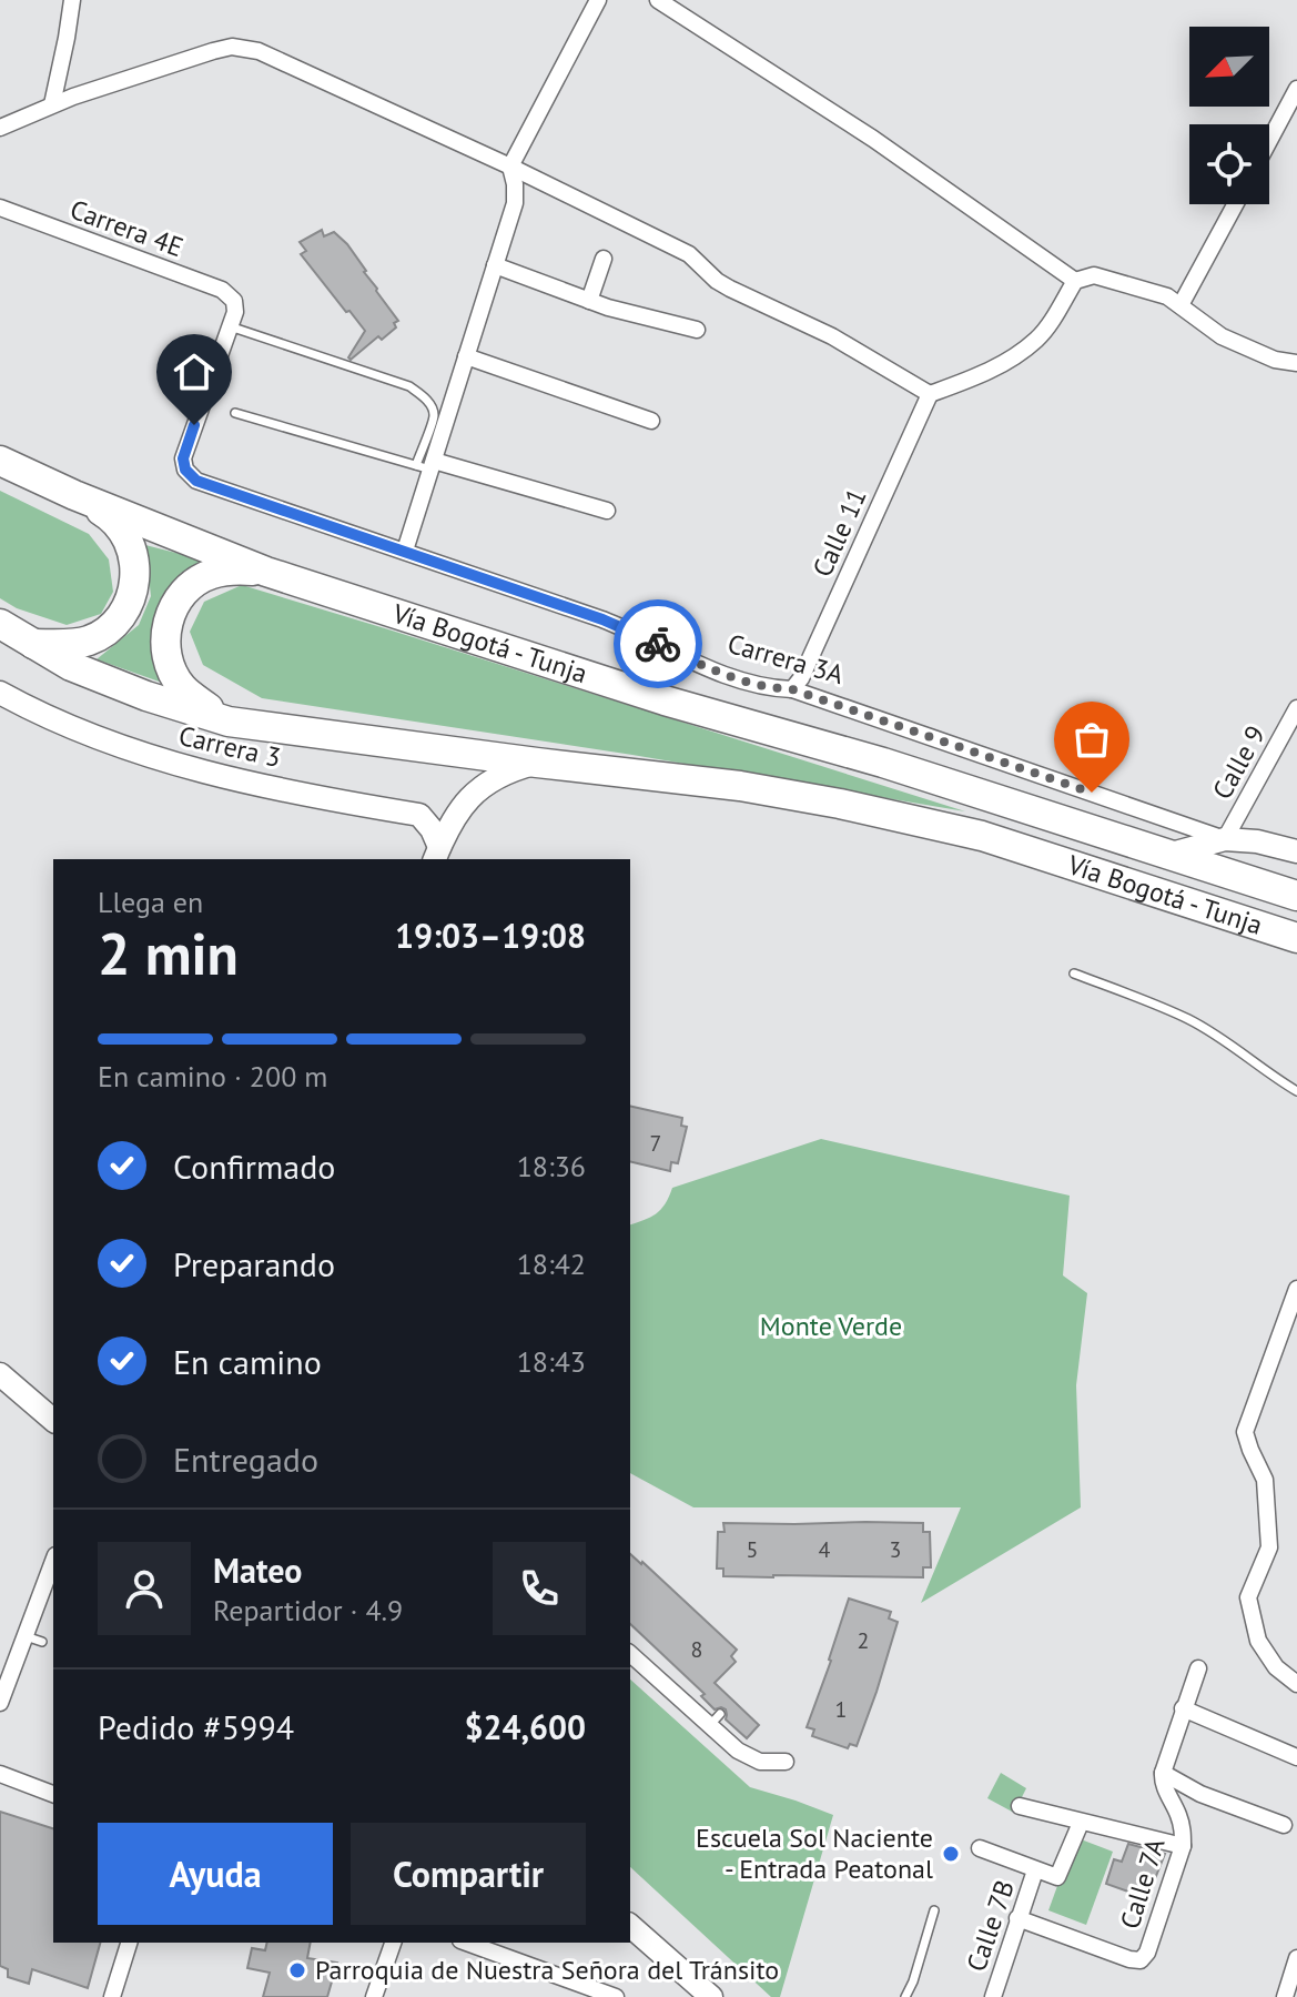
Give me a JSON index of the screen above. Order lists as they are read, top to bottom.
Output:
{
  "streets": {
    "highway": ["Vía Bogotá - Tunja"],
    "street": [
      "Carrera 4E",
      "Calle 11",
      "Carrera 3A",
      "Carrera 3",
      "Calle 9",
      "Calle 7A",
      "Calle 7B"
    ]
  },
  "crossings": [
    ["Carrera 4E", "Carrera 3A"],
    ["Calle 11", "Carrera 3A"],
    ["Vía Bogotá - Tunja", "Carrera 3A"],
    ["Carrera 3A", "Calle 9"],
    ["Calle 7A", "Calle 7B"]
  ],
  "parks": ["Monte Verde"],
  "places": ["Escuela Sol Naciente - Entrada Peatonal", "Parroquia de Nuestra Señora del Tránsito"],
  "house_numbers": [
    "7",
    "5",
    "4",
    "3",
    "2",
    "8",
    "1"
  ],
  "north": "bottom left",
  "page": {
    "heading": ["2 min", "Llega en", "19:03–19:08"],
    "panel": [
      "Mateo",
      "Repartidor · 4.9",
      "Pedido #5994",
      "$24,600"
    ],
    "bar": "En camino · 200 m",
    "list": [
      ["Confirmado", "18:36"],
      ["Preparando", "18:42"],
      ["En camino", "18:43"],
      "Entregado"
    ],
    "buttons": ["Ayuda", "Compartir"]
  }
}
